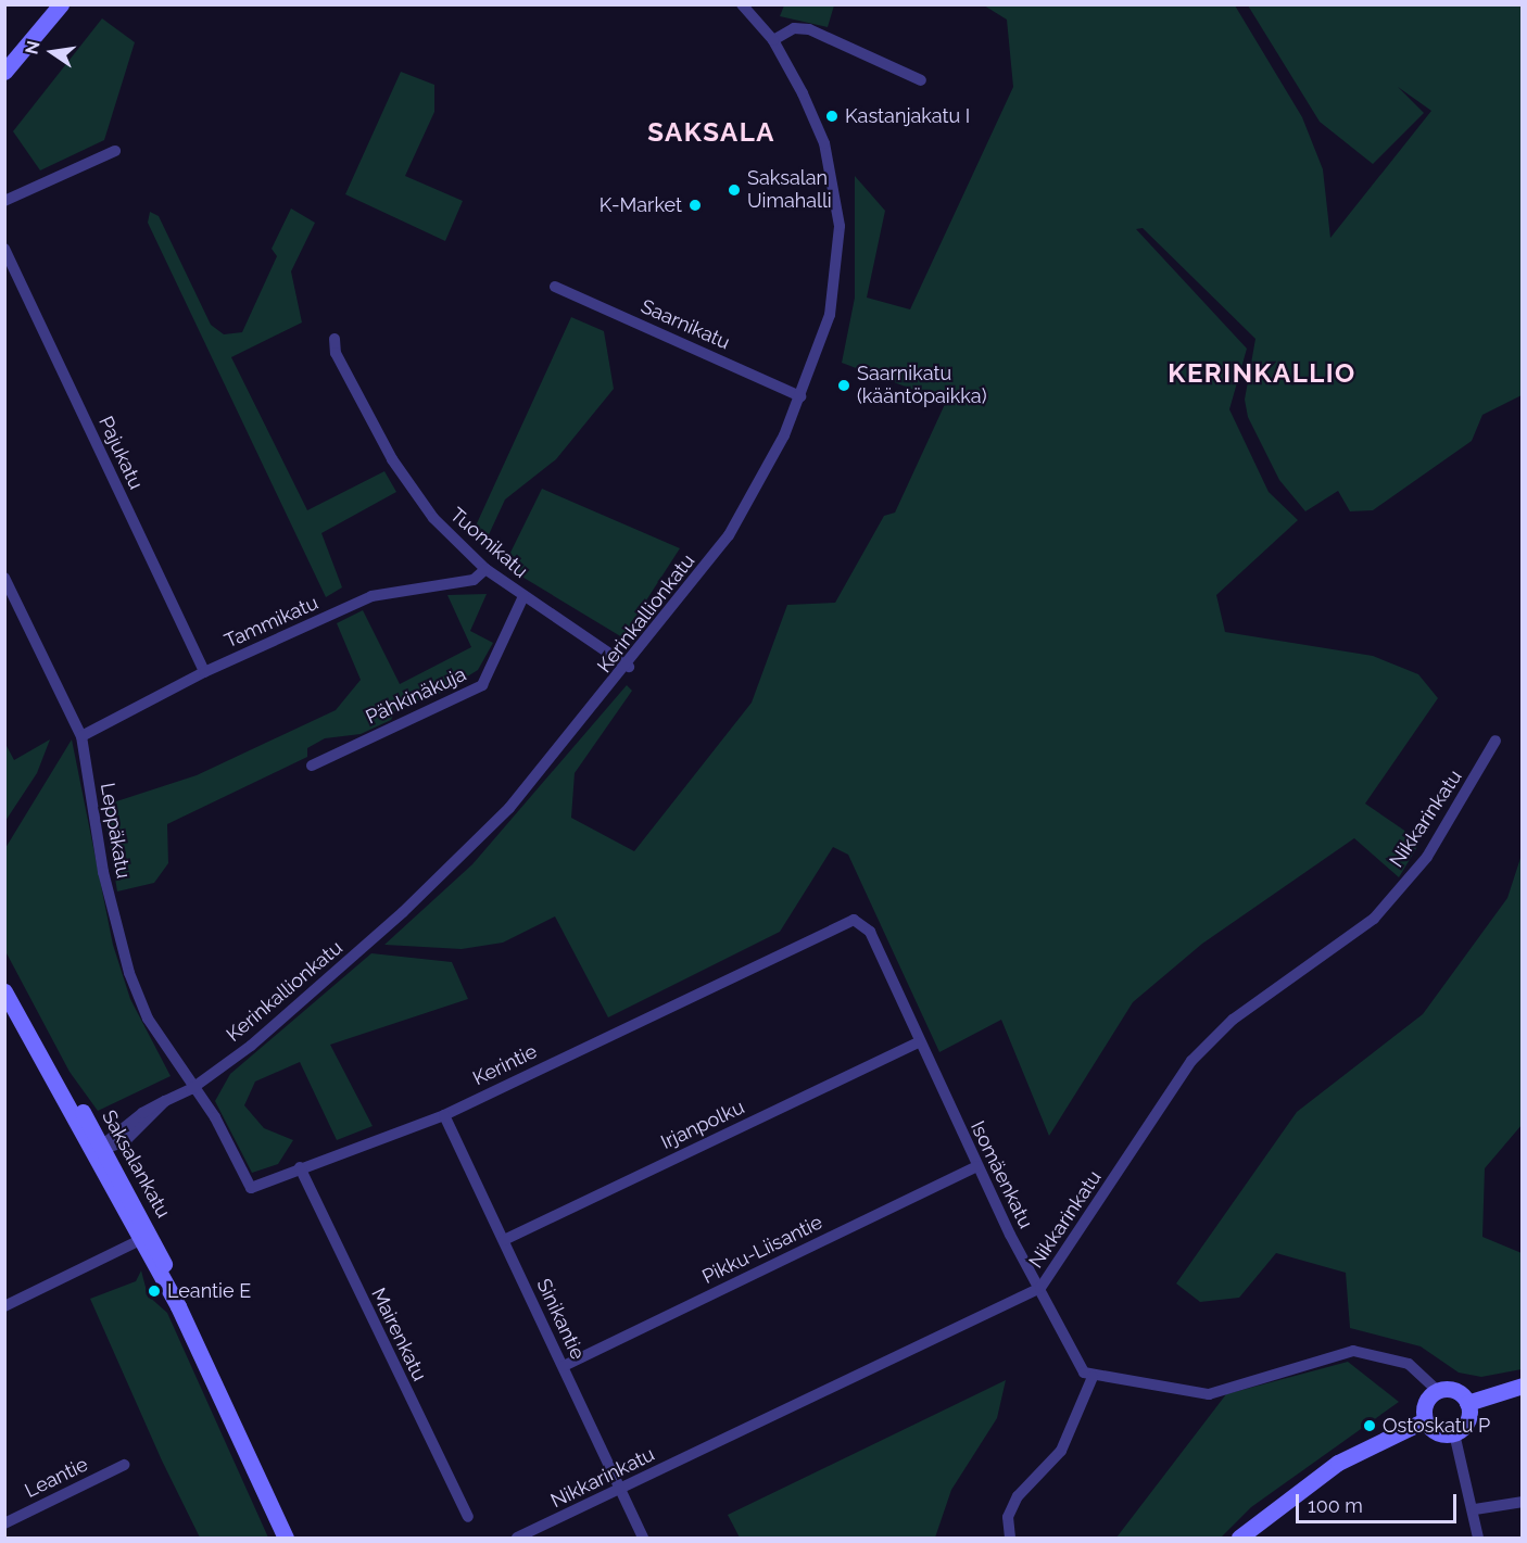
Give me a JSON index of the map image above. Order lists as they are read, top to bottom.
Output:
{
  "streets": {
    "main road": ["Saksalankatu"],
    "street": [
      "Saarnikatu",
      "Pajukatu",
      "Tuomikatu",
      "Kerinkallionkatu",
      "Tammikatu",
      "Pähkinäkuja",
      "Nikkarinkatu",
      "Leppäkatu",
      "Kerintie",
      "Irjanpolku",
      "Isomäenkatu",
      "Pikku-Liisantie",
      "Sinikantie",
      "Mairenkatu",
      "Leantie"
    ]
  },
  "crossings": [
    ["Saarnikatu", "Kerinkallionkatu"],
    ["Pajukatu", "Tammikatu"],
    ["Tuomikatu", "Kerinkallionkatu"],
    ["Tuomikatu", "Tammikatu"],
    ["Tuomikatu", "Pähkinäkuja"],
    ["Kerinkallionkatu", "Leppäkatu"],
    ["Kerinkallionkatu", "Kerintie"],
    ["Kerinkallionkatu", "Saksalankatu"],
    ["Tammikatu", "Leppäkatu"],
    ["Nikkarinkatu", "Isomäenkatu"],
    ["Nikkarinkatu", "Sinikantie"],
    ["Leppäkatu", "Kerintie"],
    ["Kerintie", "Isomäenkatu"],
    ["Kerintie", "Sinikantie"],
    ["Kerintie", "Mairenkatu"],
    ["Irjanpolku", "Isomäenkatu"],
    ["Irjanpolku", "Sinikantie"],
    ["Isomäenkatu", "Pikku-Liisantie"],
    ["Pikku-Liisantie", "Sinikantie"]
  ],
  "districts": ["SAKSALA", "KERINKALLIO"],
  "places": [
    "Kastanjakatu I",
    "Saksalan Uimahalli",
    "K-Market",
    "Saarnikatu (kääntöpaikka)",
    "Leantie E",
    "Ostoskatu P"
  ],
  "scale_bar": "100 m",
  "north": "left"
}
